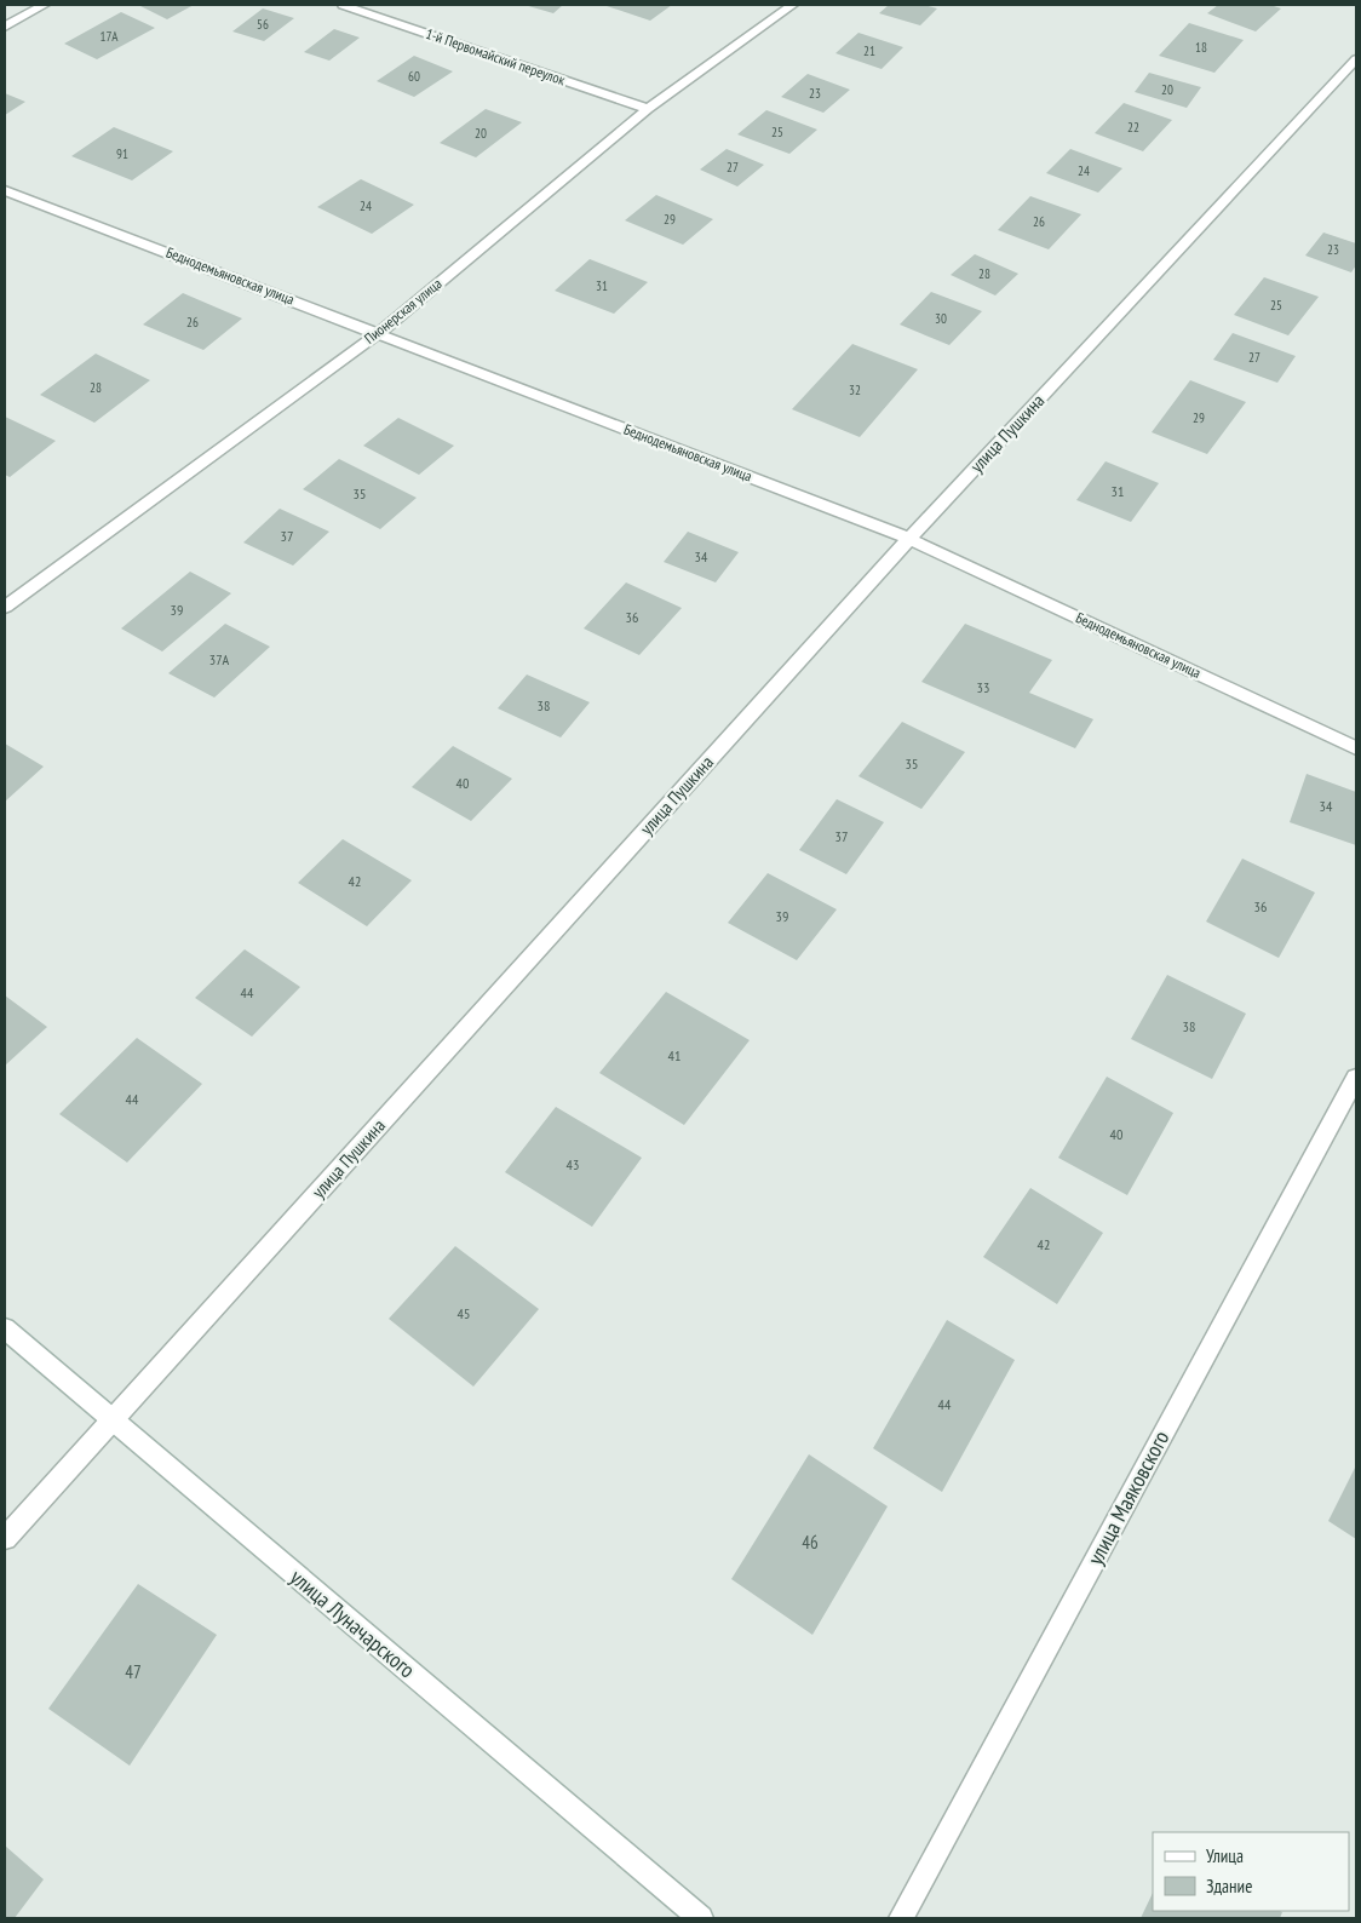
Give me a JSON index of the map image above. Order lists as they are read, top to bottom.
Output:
{
  "streets": {
    "street": [
      "1-й Первомайский переулок",
      "Беднодемьяновская улица",
      "Пионерская улица",
      "улица Пушкина",
      "улица Маяковского",
      "улица Луначарского"
    ]
  },
  "crossings": [
    ["1-й Первомайский переулок", "Пионерская улица"],
    ["Беднодемьяновская улица", "Пионерская улица"],
    ["Беднодемьяновская улица", "улица Пушкина"],
    ["улица Пушкина", "улица Луначарского"]
  ],
  "house_numbers": [
    "56",
    "17А",
    "18",
    "21",
    "60",
    "20",
    "23",
    "22",
    "25",
    "20",
    "91",
    "27",
    "24",
    "24",
    "29",
    "26",
    "23",
    "28",
    "31",
    "25",
    "30",
    "26",
    "27",
    "28",
    "32",
    "29",
    "31",
    "35",
    "37",
    "34",
    "39",
    "36",
    "37А",
    "33",
    "38",
    "35",
    "40",
    "34",
    "37",
    "42",
    "36",
    "39",
    "44",
    "38",
    "41",
    "44",
    "40",
    "43",
    "42",
    "45",
    "44",
    "46",
    "47"
  ],
  "legend": ["Улица", "Здание"]
}
